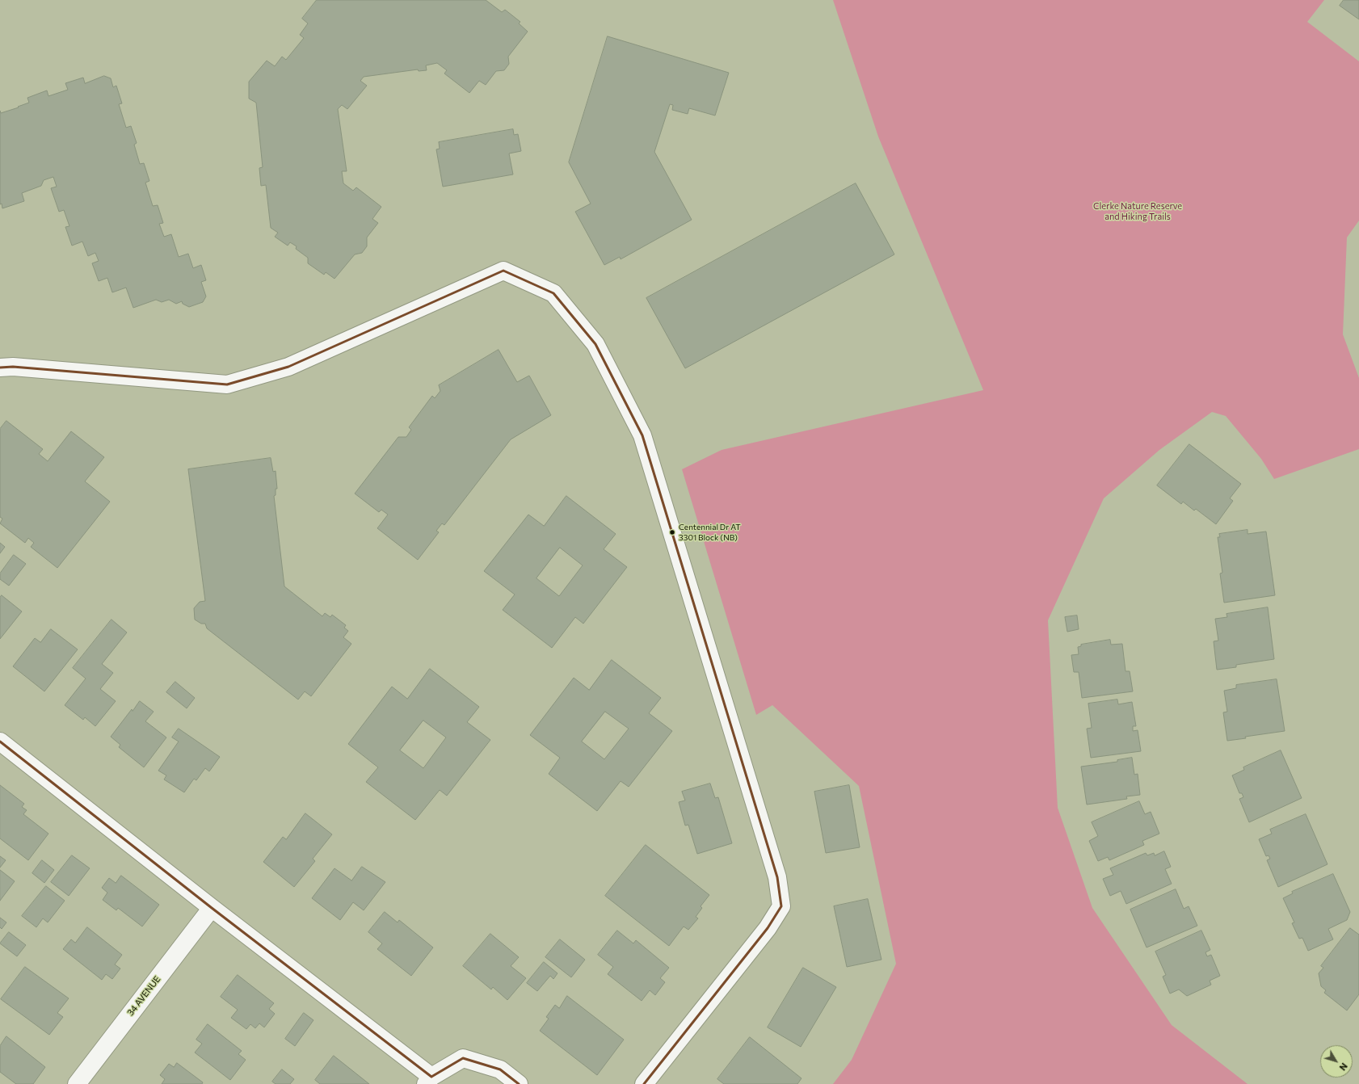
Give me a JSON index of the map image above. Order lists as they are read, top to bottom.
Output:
{
  "streets": {
    "street": ["34 AVENUE"]
  },
  "parks": ["Clerke Nature Reserve and Hiking Trails"],
  "places": ["Centennial Dr AT 3301 Block (NB)"],
  "north": "bottom right"
}
